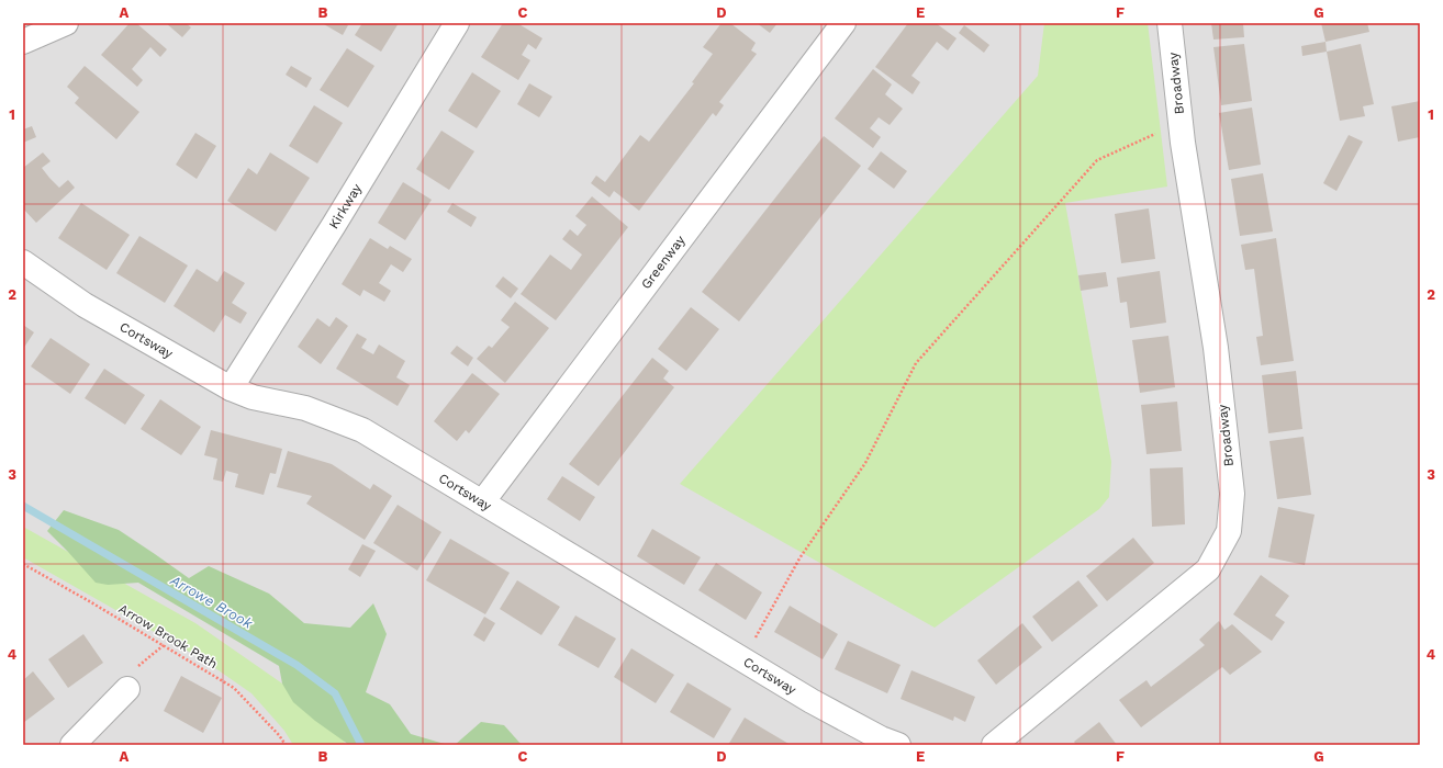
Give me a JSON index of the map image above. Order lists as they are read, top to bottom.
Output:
{
  "streets": {
    "street": [
      "Broadway",
      "Kirkway",
      "Greenway",
      "Cortsway"
    ],
    "path": ["Arrow Brook Path"]
  },
  "crossings": [
    ["Kirkway", "Cortsway"],
    ["Greenway", "Cortsway"]
  ],
  "water": ["Arrowe Brook"],
  "grid": {
    "columns": [
      "A",
      "B",
      "C",
      "D",
      "E",
      "F",
      "G"
    ],
    "rows": [
      "1",
      "2",
      "3",
      "4"
    ]
  }
}
